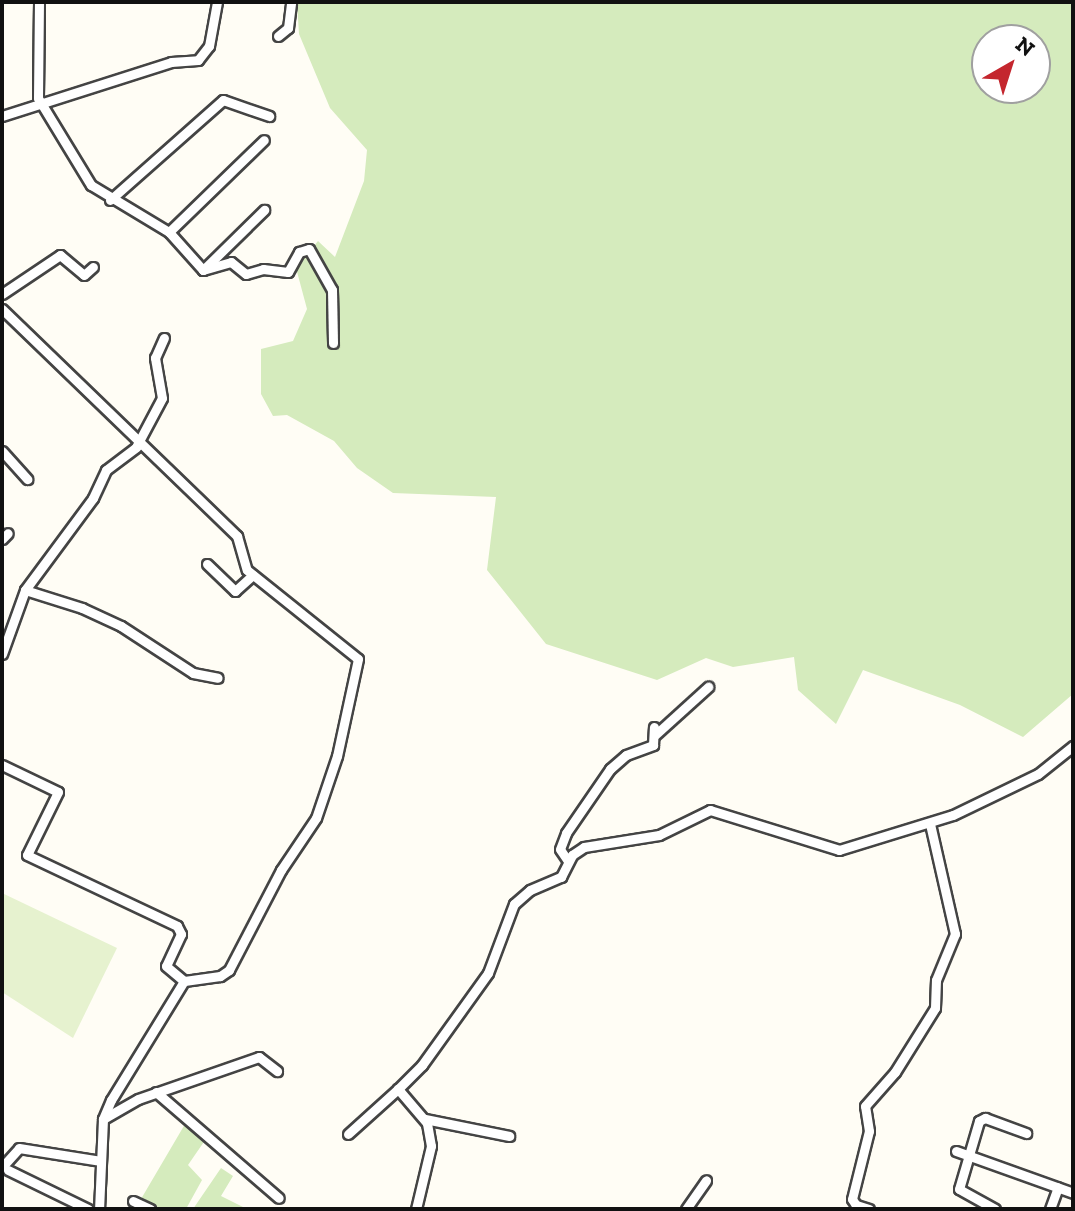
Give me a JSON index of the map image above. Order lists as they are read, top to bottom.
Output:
{
  "north": "top right"
}
